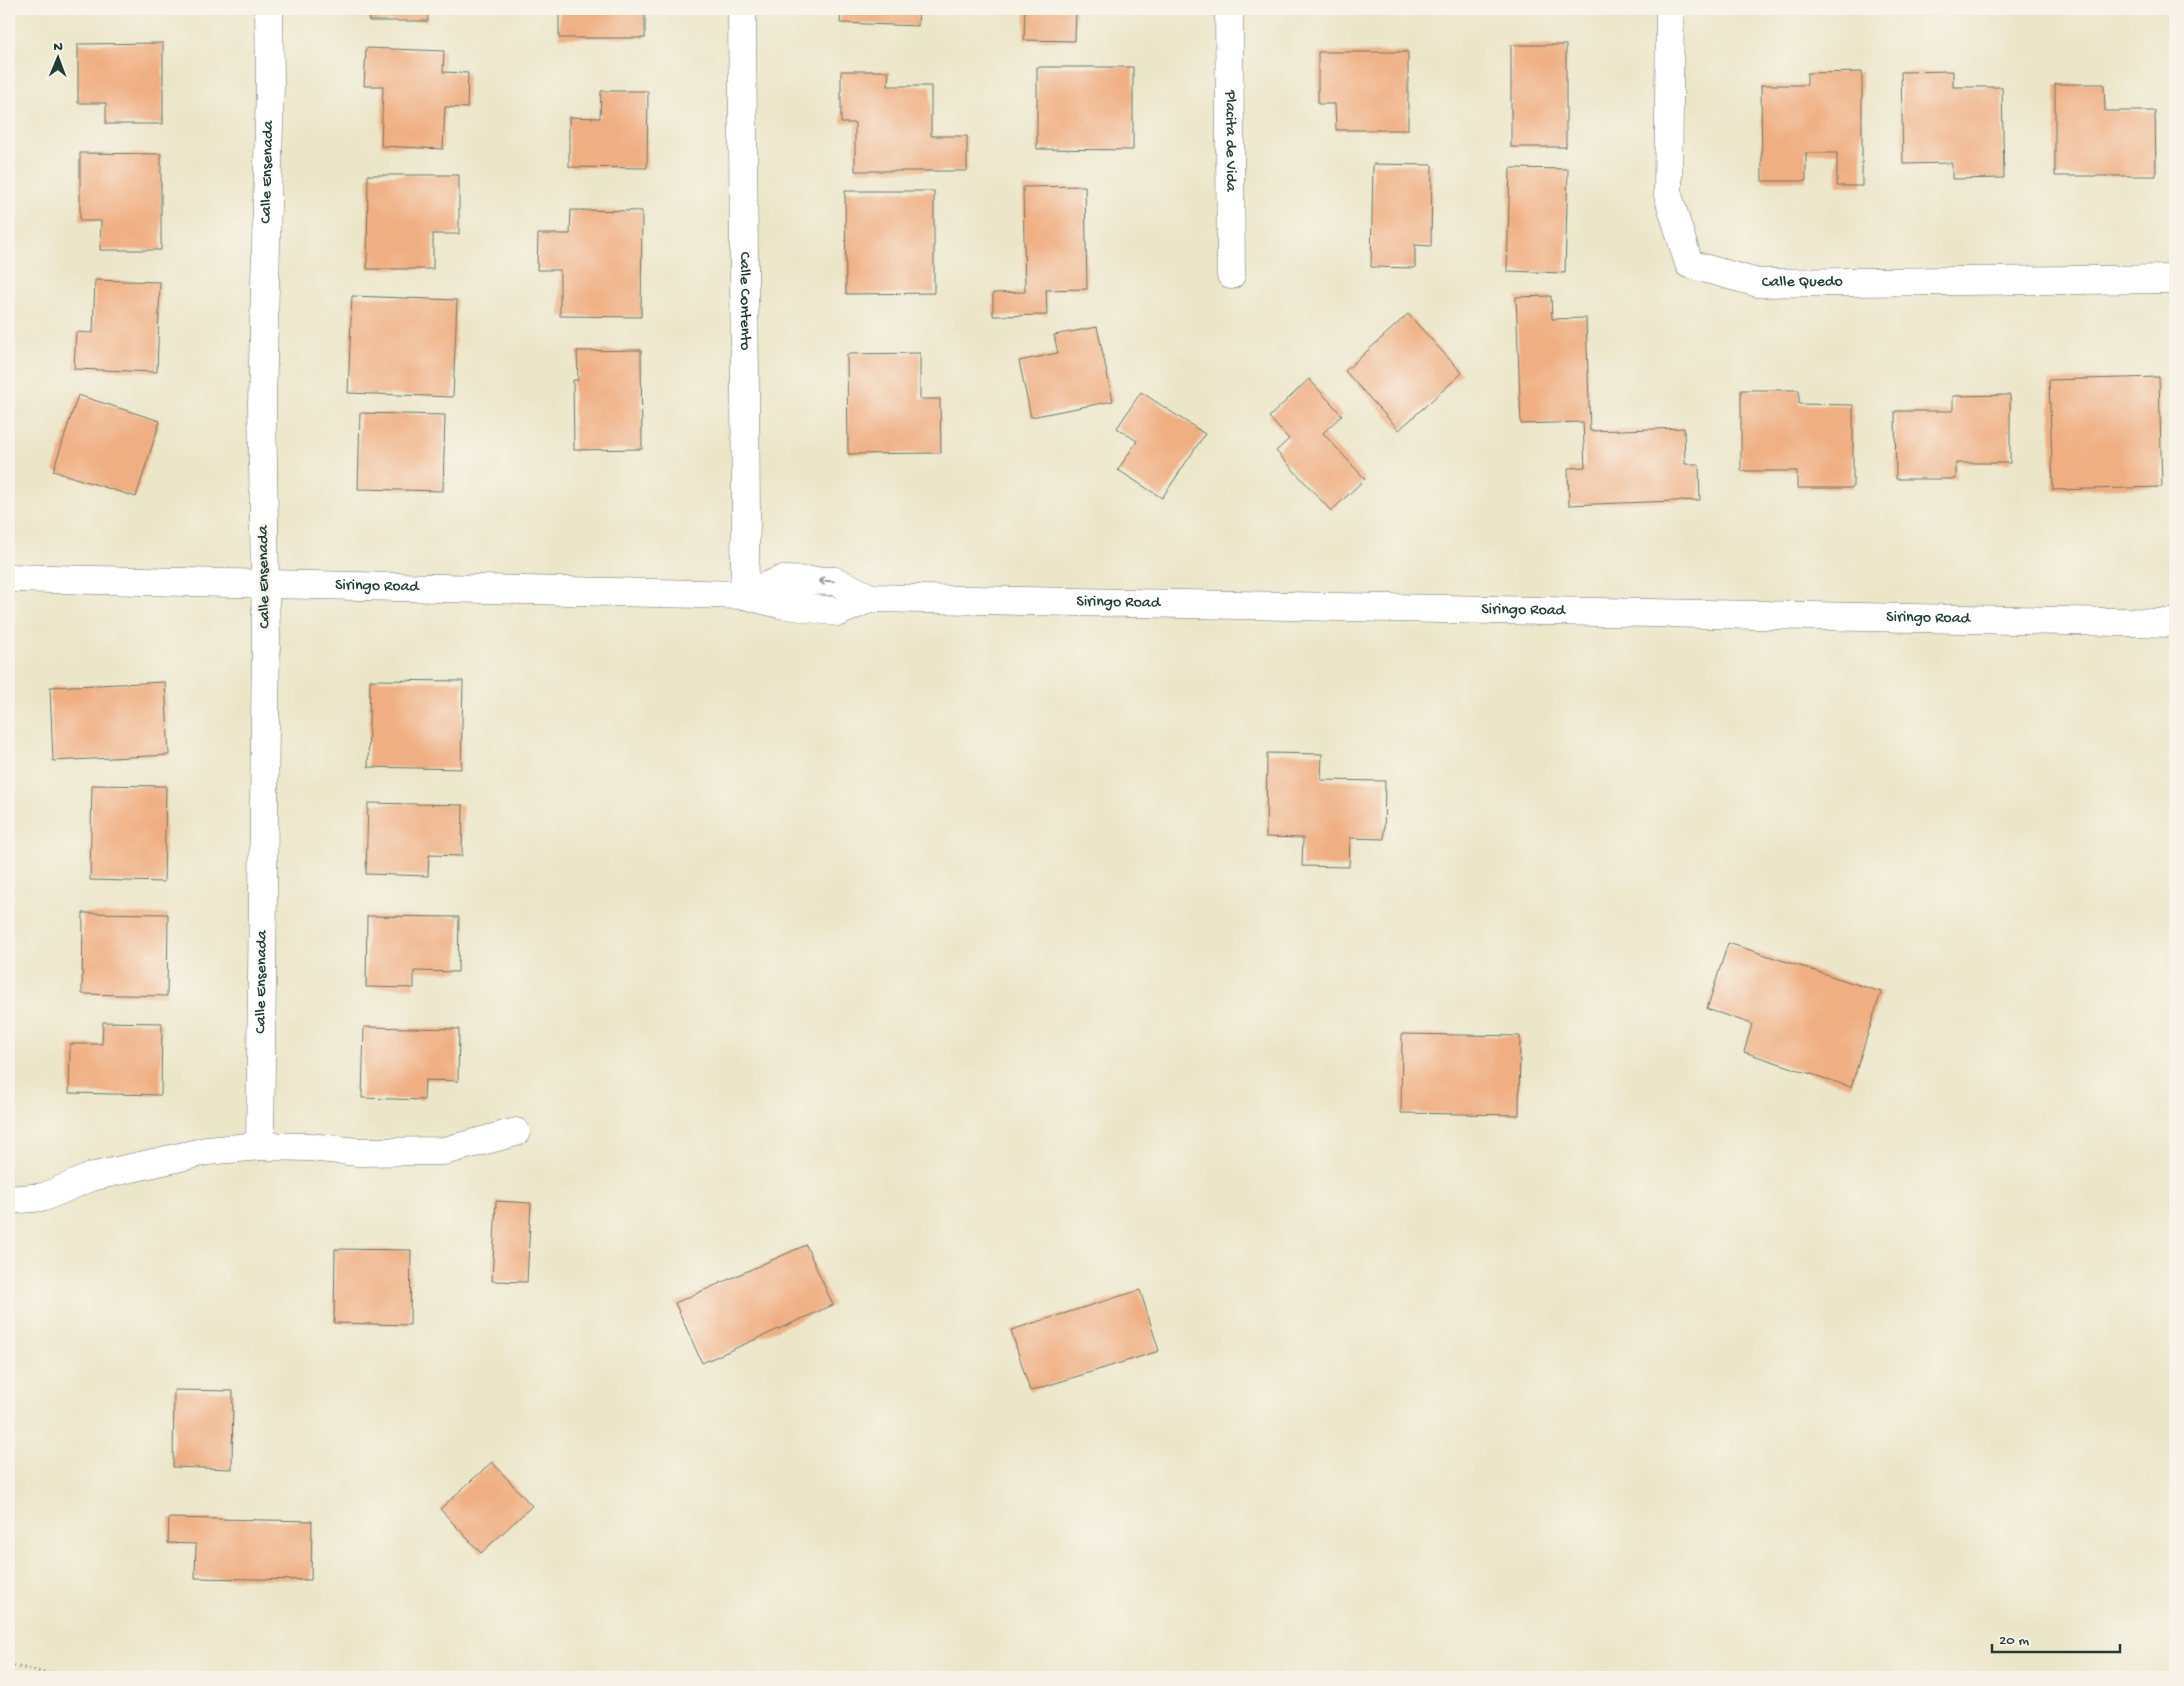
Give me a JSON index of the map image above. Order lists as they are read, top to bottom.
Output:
{
  "streets": {
    "street": [
      "Placita de Vida",
      "Calle Ensenada",
      "Calle Quedo",
      "Calle Contento",
      "Siringo Road"
    ]
  },
  "crossings": [
    ["Calle Ensenada", "Siringo Road"],
    ["Calle Contento", "Siringo Road"]
  ],
  "scale_bar": "20 m",
  "north": "top"
}
